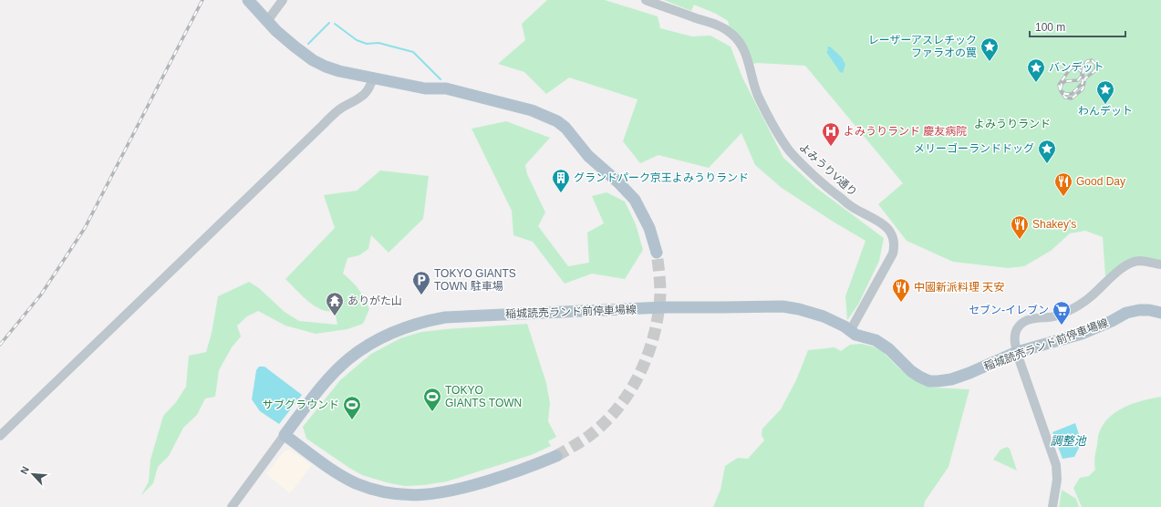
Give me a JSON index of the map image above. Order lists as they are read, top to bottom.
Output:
{
  "streets": {
    "main road": ["稲城読売ランド前停車場線"],
    "street": ["よみうりV通り"]
  },
  "crossings": [
    ["よみうりV通り", "稲城読売ランド前停車場線"]
  ],
  "water": ["調整池"],
  "parks": ["よみうりランド"],
  "places": {
    "place": [
      "レーザーアスレチック ファラオの罠",
      "バンデット",
      "わんデット",
      "メリーゴーランドドッグ"
    ],
    "hospital": ["よみうりランド 慶友病院"],
    "building": ["グランドパーク京王よみうりランド"],
    "restaurant": ["Good Day", "Shakey's", "中國新派料理 天安"],
    "parking": ["TOKYO GIANTS TOWN 駐車場"],
    "temple": ["ありがた山"],
    "supermarket": ["セブン-イレブン"],
    "sports": ["TOKYO GIANTS TOWN", "サブグラウンド"]
  },
  "scale_bar": "100 m",
  "north": "top left"
}
